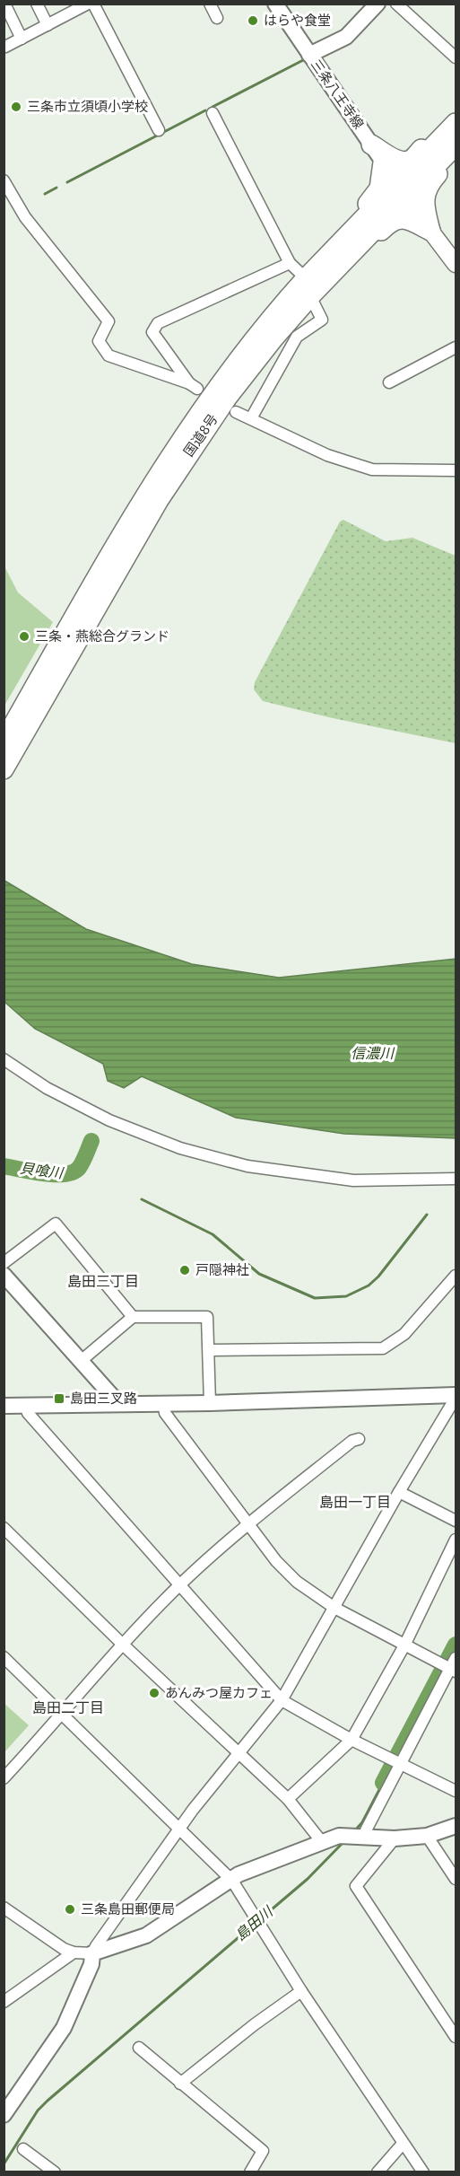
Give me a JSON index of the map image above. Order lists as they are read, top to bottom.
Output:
{
  "streets": {
    "highway": ["国道8号"],
    "street": ["三条八王寺線"]
  },
  "crossings": [
    ["三条八王寺線", "国道8号"]
  ],
  "districts": ["島田三丁目", "島田一丁目", "島田二丁目"],
  "water": ["信濃川", "貝喰川", "島田川"],
  "places": {
    "other": [
      "はらや食堂",
      "三条市立須頃小学校",
      "三条・燕総合グランド",
      "戸隠神社",
      "あんみつ屋カフェ",
      "三条島田郵便局"
    ],
    "transit": ["島田三叉路"]
  }
}
